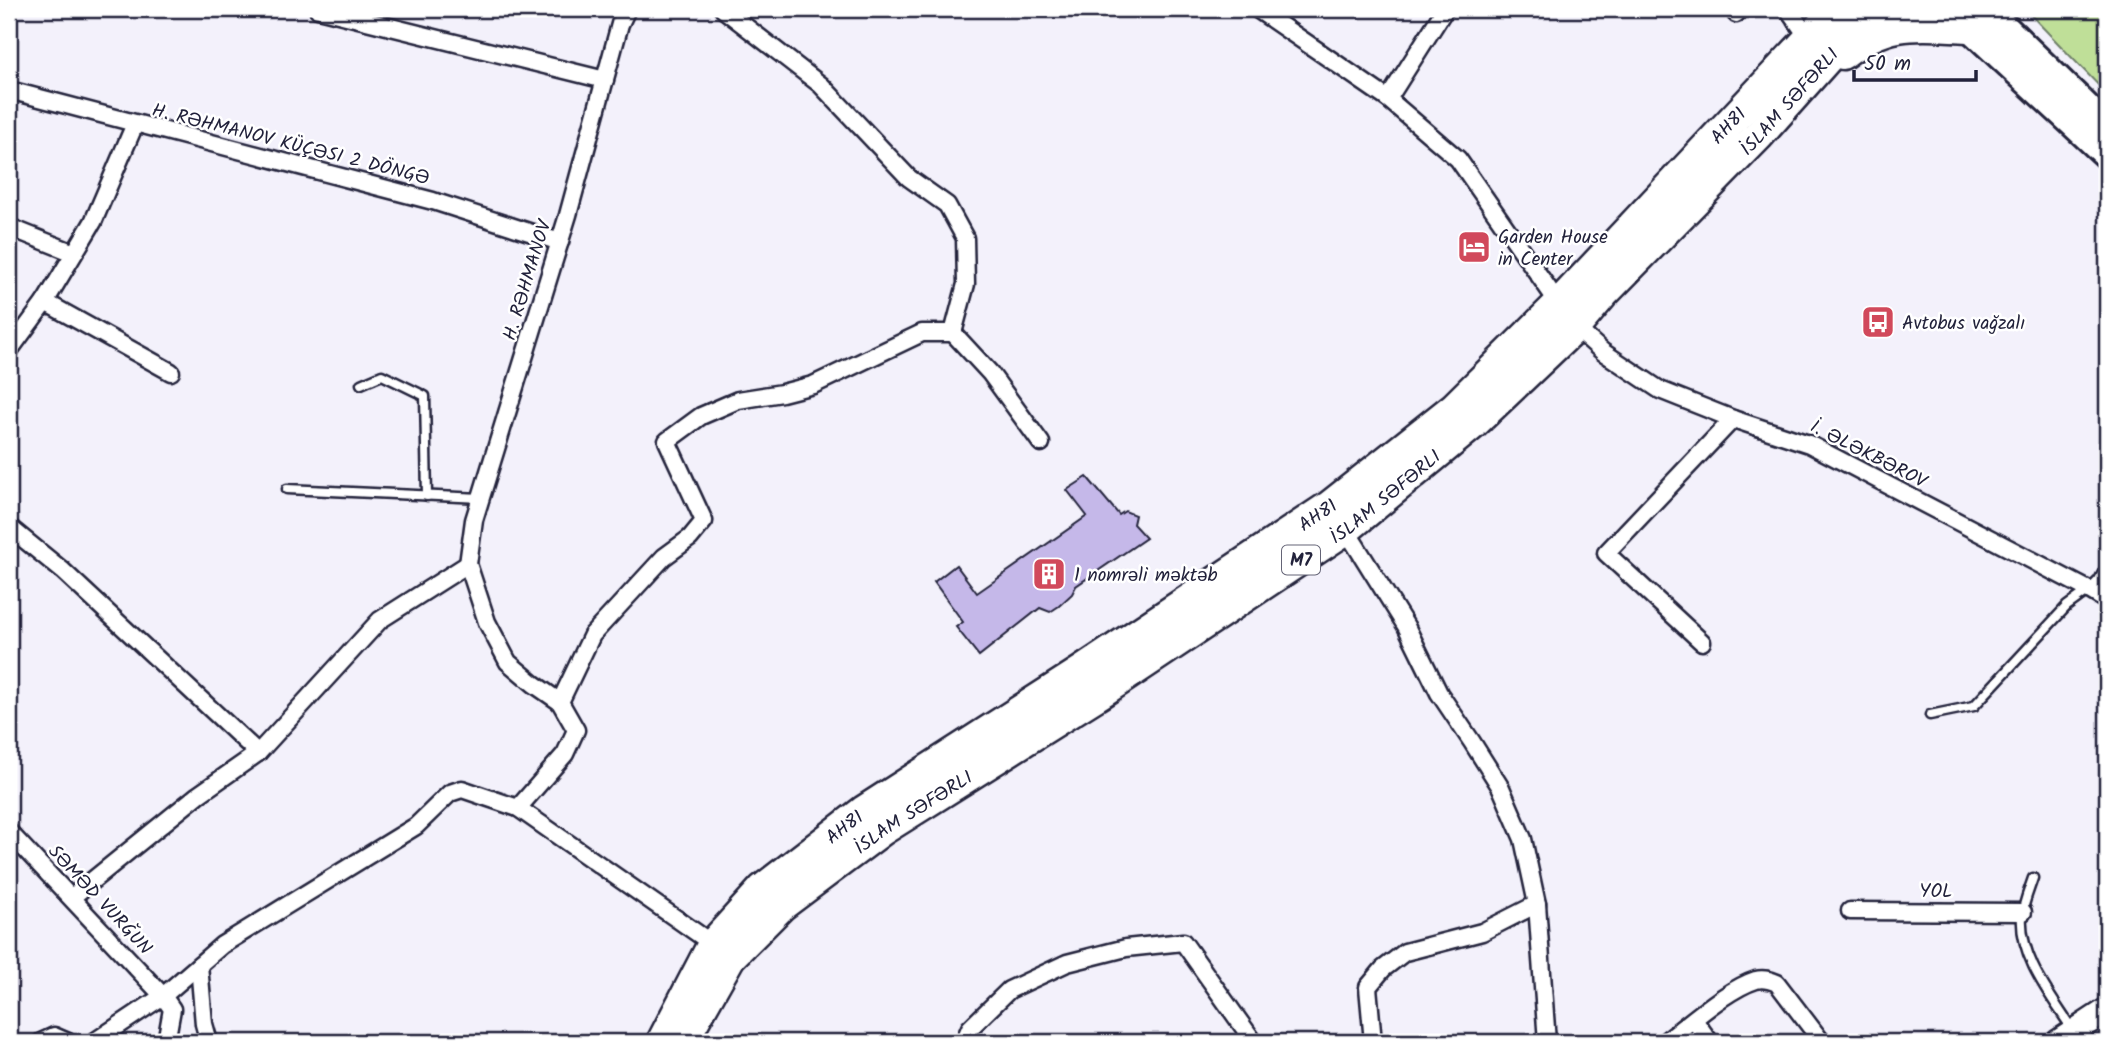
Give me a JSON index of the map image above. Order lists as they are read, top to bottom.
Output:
{
  "streets": {
    "highway": ["İSLAM SƏFƏRLI", "AH81", "M7"],
    "street": [
      "H. RƏHMANOV KÜÇƏSI 2 DÖNGƏ",
      "H. RƏHMANOV",
      "İ. ƏLƏKBƏROV",
      "YOL",
      "SƏMƏD VURĞUN"
    ]
  },
  "crossings": [
    ["İSLAM SƏFƏRLI", "AH81"],
    ["AH81", "İ. ƏLƏKBƏROV"],
    ["AH81", "M7"],
    ["H. RƏHMANOV KÜÇƏSI 2 DÖNGƏ", "H. RƏHMANOV"]
  ],
  "places": {
    "hotel": ["Garden House in Center"],
    "bus stop": ["Avtobus vağzalı"],
    "building": ["1 nomrəli məktəb"]
  },
  "scale_bar": "50 m"
}
